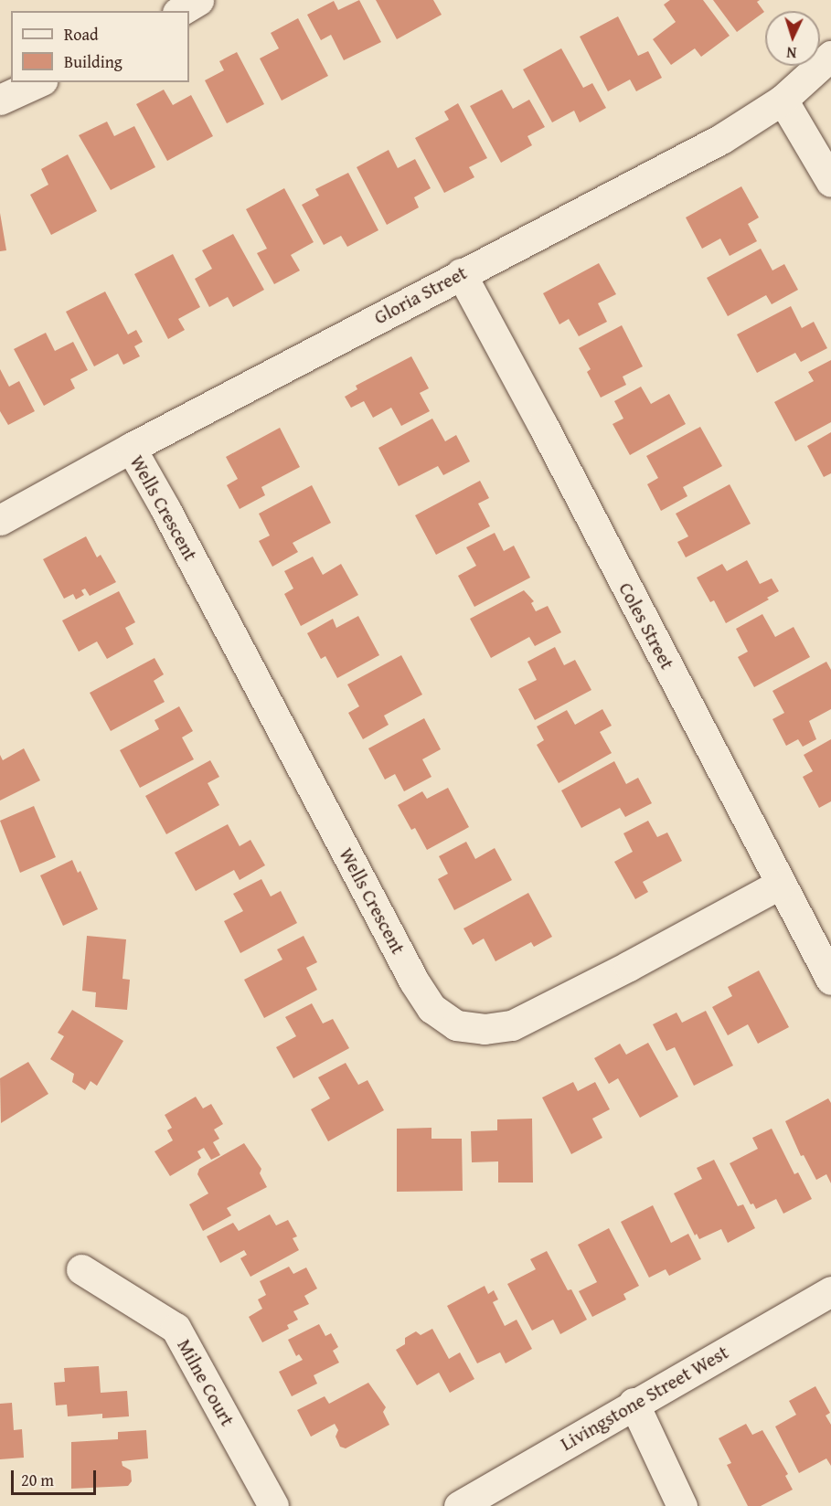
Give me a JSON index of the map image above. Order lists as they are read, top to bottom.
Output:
{
  "streets": {
    "street": [
      "Gloria Street",
      "Wells Crescent",
      "Coles Street",
      "Milne Court",
      "Livingstone Street West"
    ]
  },
  "crossings": [
    ["Gloria Street", "Wells Crescent"],
    ["Gloria Street", "Coles Street"],
    ["Wells Crescent", "Coles Street"]
  ],
  "legend": ["Road", "Building"],
  "scale_bar": "20 m",
  "north": "bottom"
}
